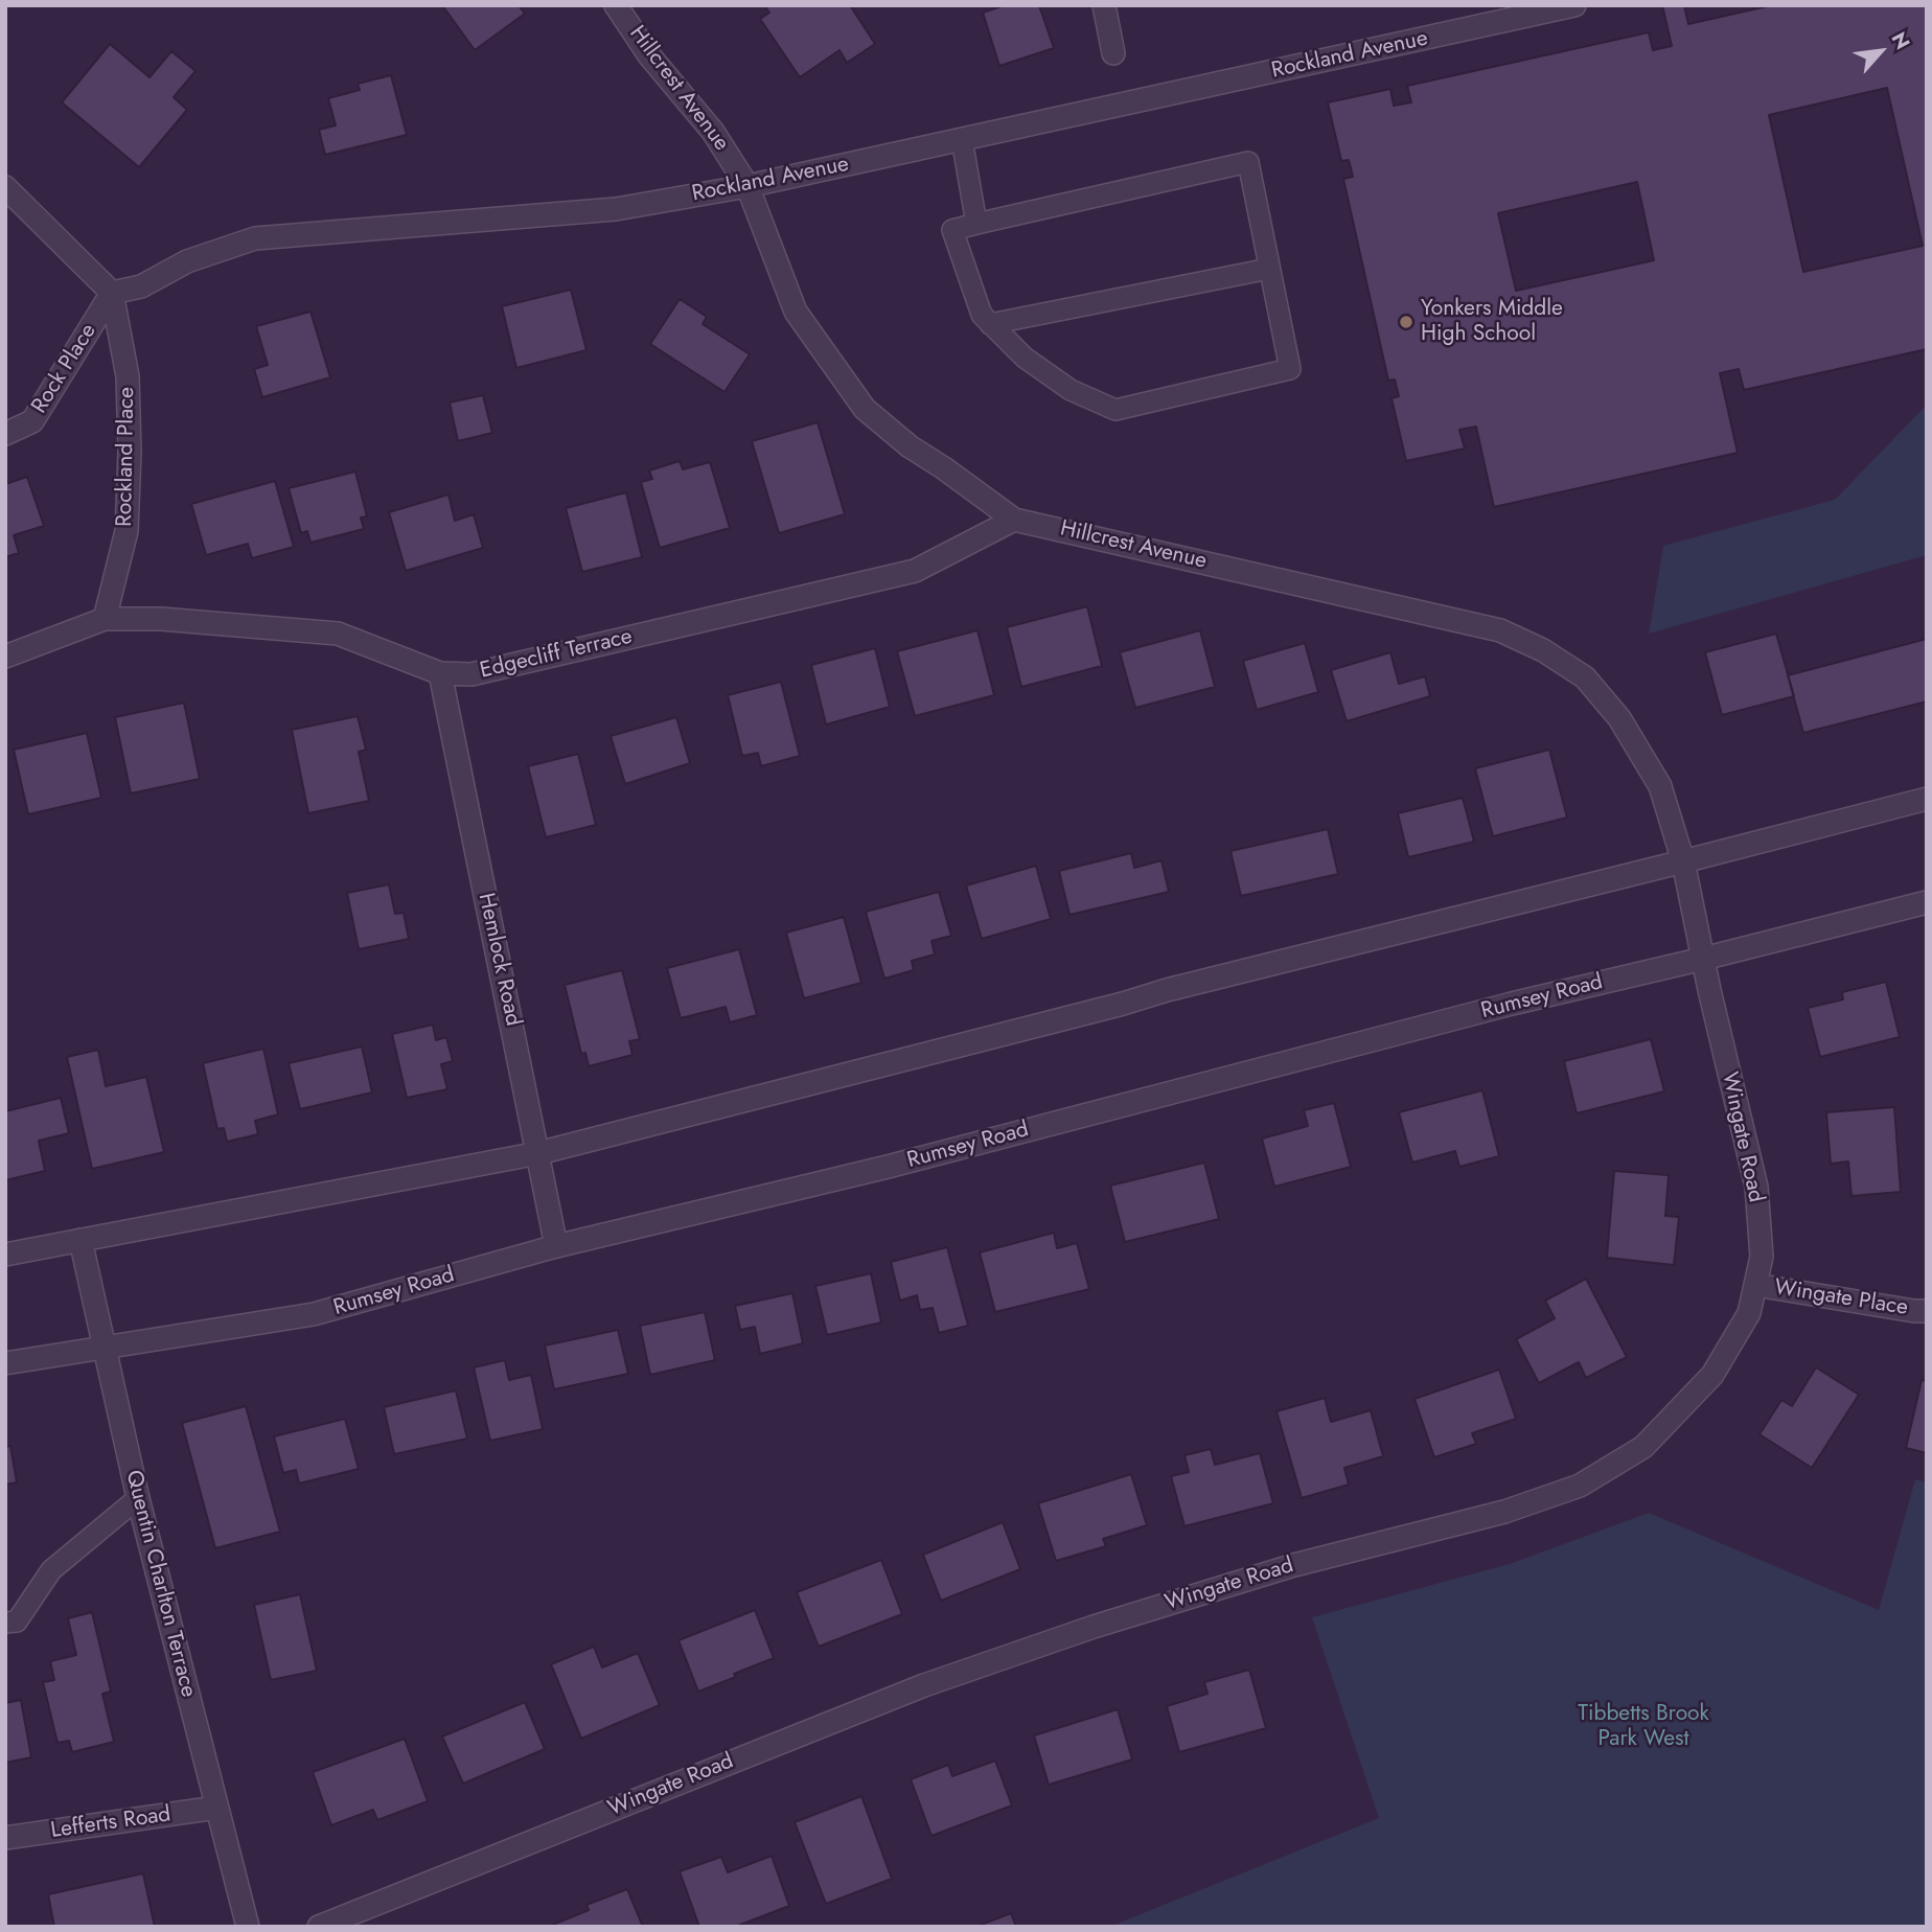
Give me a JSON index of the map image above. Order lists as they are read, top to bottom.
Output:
{
  "streets": {
    "street": [
      "Rockland Avenue",
      "Hillcrest Avenue",
      "Rock Place",
      "Rockland Place",
      "Edgecliff Terrace",
      "Hemlock Road",
      "Rumsey Road",
      "Wingate Road",
      "Wingate Place",
      "Quentin Charlton Terrace",
      "Lefferts Road"
    ]
  },
  "crossings": [
    ["Rockland Avenue", "Hillcrest Avenue"],
    ["Rockland Avenue", "Rock Place"],
    ["Rockland Avenue", "Rockland Place"],
    ["Hillcrest Avenue", "Edgecliff Terrace"],
    ["Hillcrest Avenue", "Rumsey Road"],
    ["Hillcrest Avenue", "Wingate Road"],
    ["Rock Place", "Rockland Place"],
    ["Rockland Place", "Edgecliff Terrace"],
    ["Edgecliff Terrace", "Hemlock Road"],
    ["Hemlock Road", "Rumsey Road"],
    ["Rumsey Road", "Wingate Road"],
    ["Rumsey Road", "Quentin Charlton Terrace"],
    ["Wingate Road", "Wingate Place"],
    ["Quentin Charlton Terrace", "Lefferts Road"]
  ],
  "parks": ["Tibbetts Brook Park West"],
  "places": ["Yonkers Middle High School"],
  "north": "top right"
}
